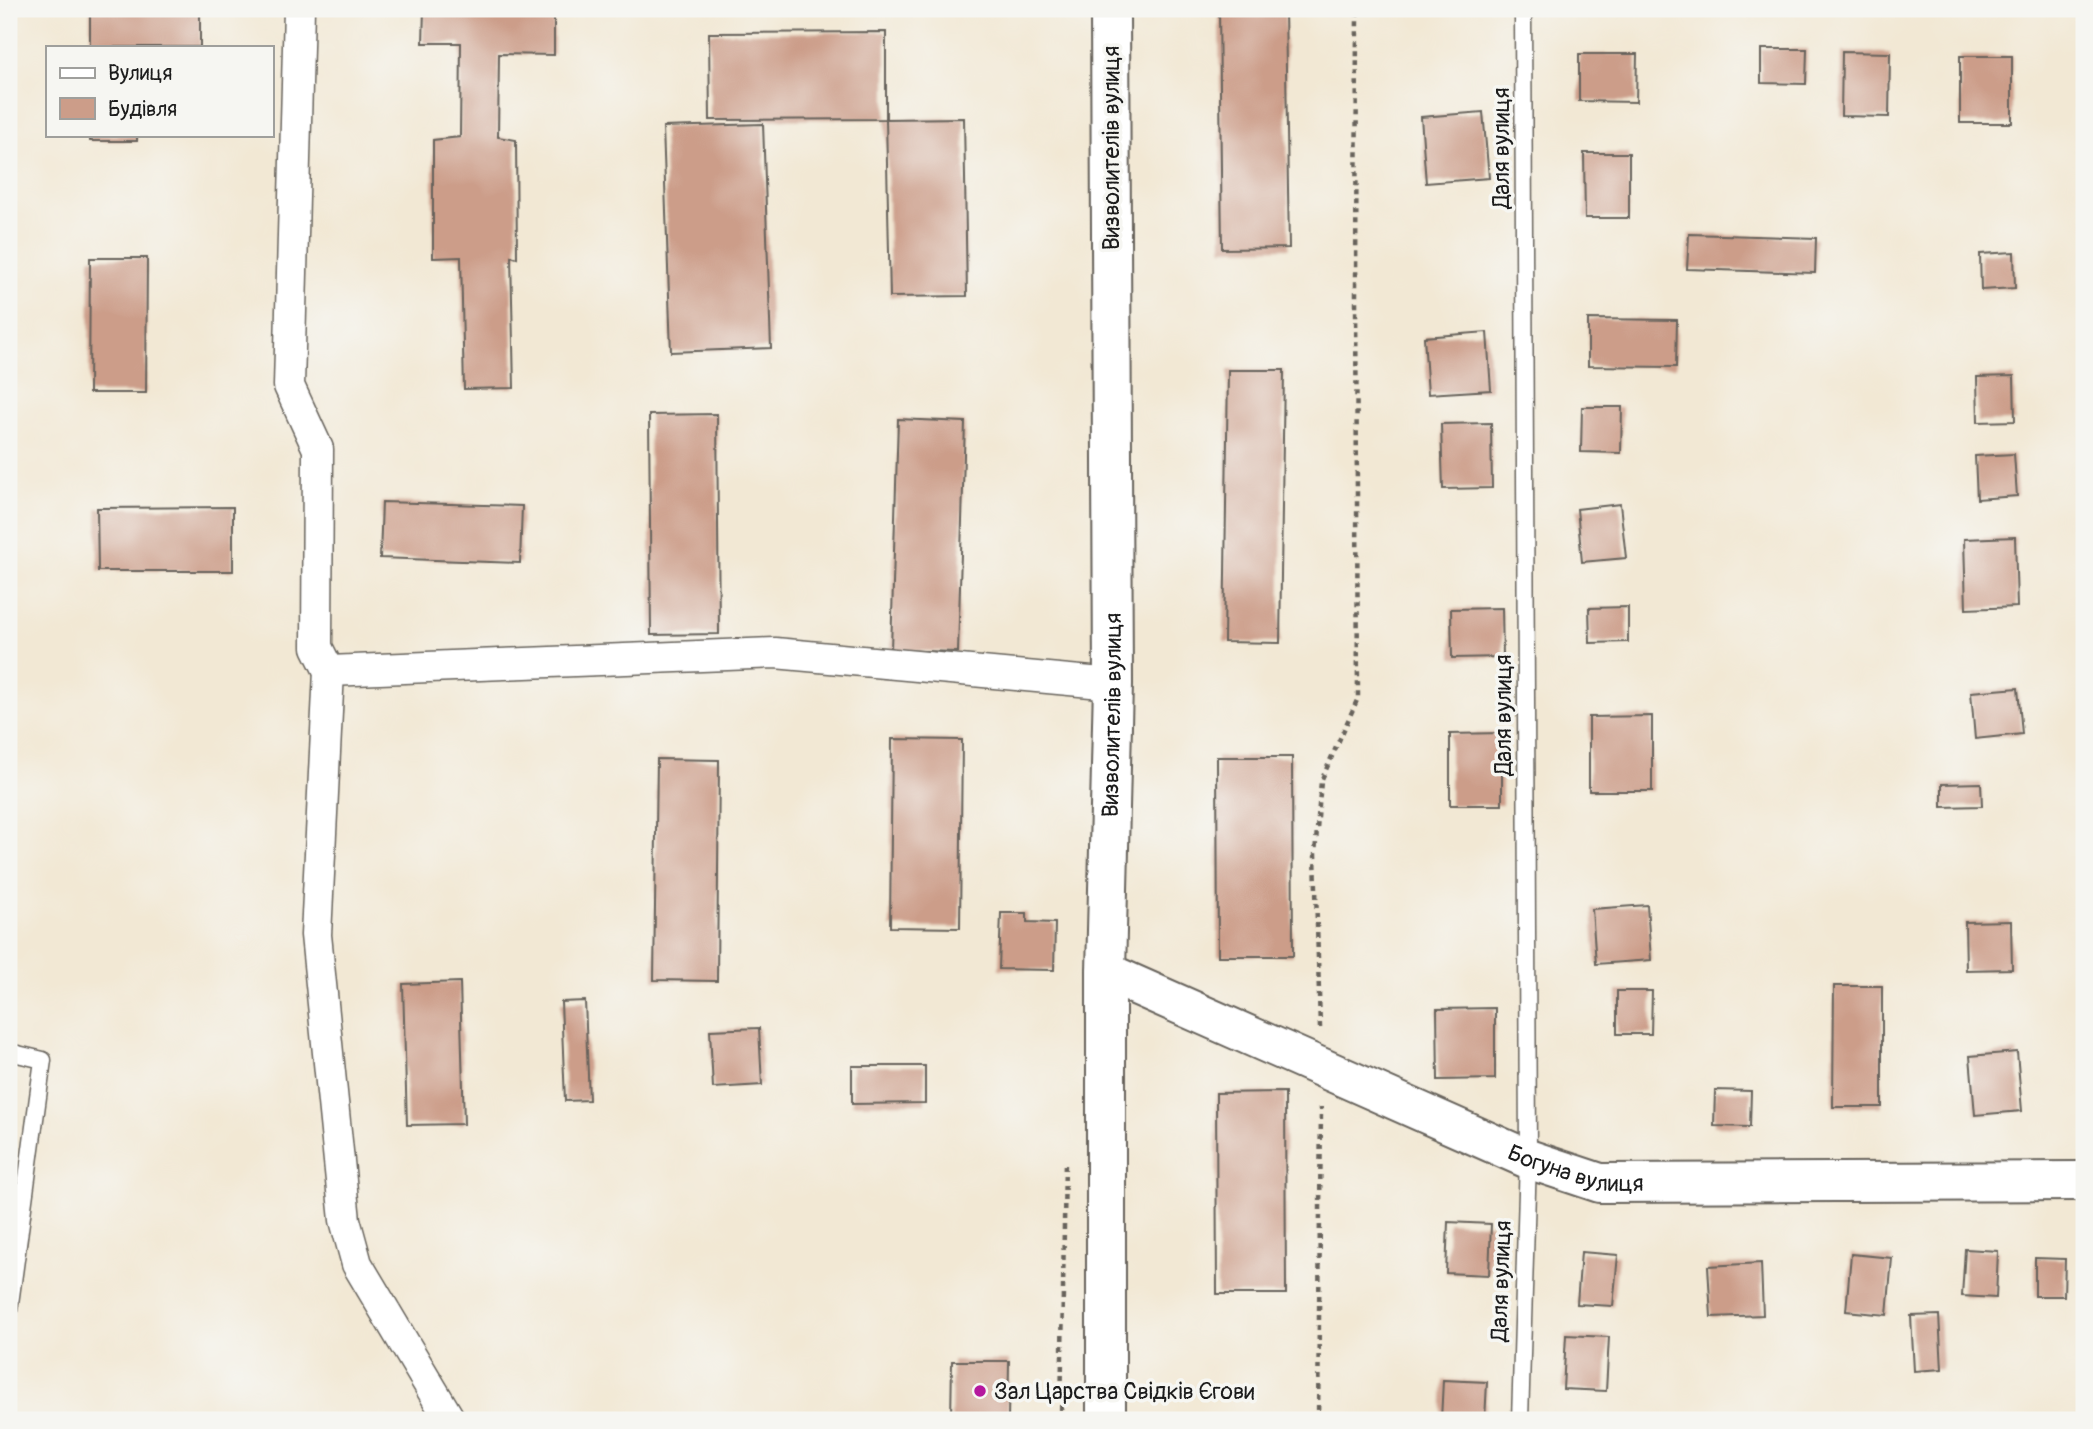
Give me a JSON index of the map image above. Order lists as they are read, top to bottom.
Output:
{
  "streets": {
    "street": ["Визволителів вулиця", "Богуна вулиця"],
    "lane": ["Даля вулиця"]
  },
  "crossings": [
    ["Визволителів вулиця", "Богуна вулиця"],
    ["Даля вулиця", "Богуна вулиця"]
  ],
  "places": ["Зал Царства Свідків Єгови"],
  "legend": ["Вулиця", "Будівля"]
}
